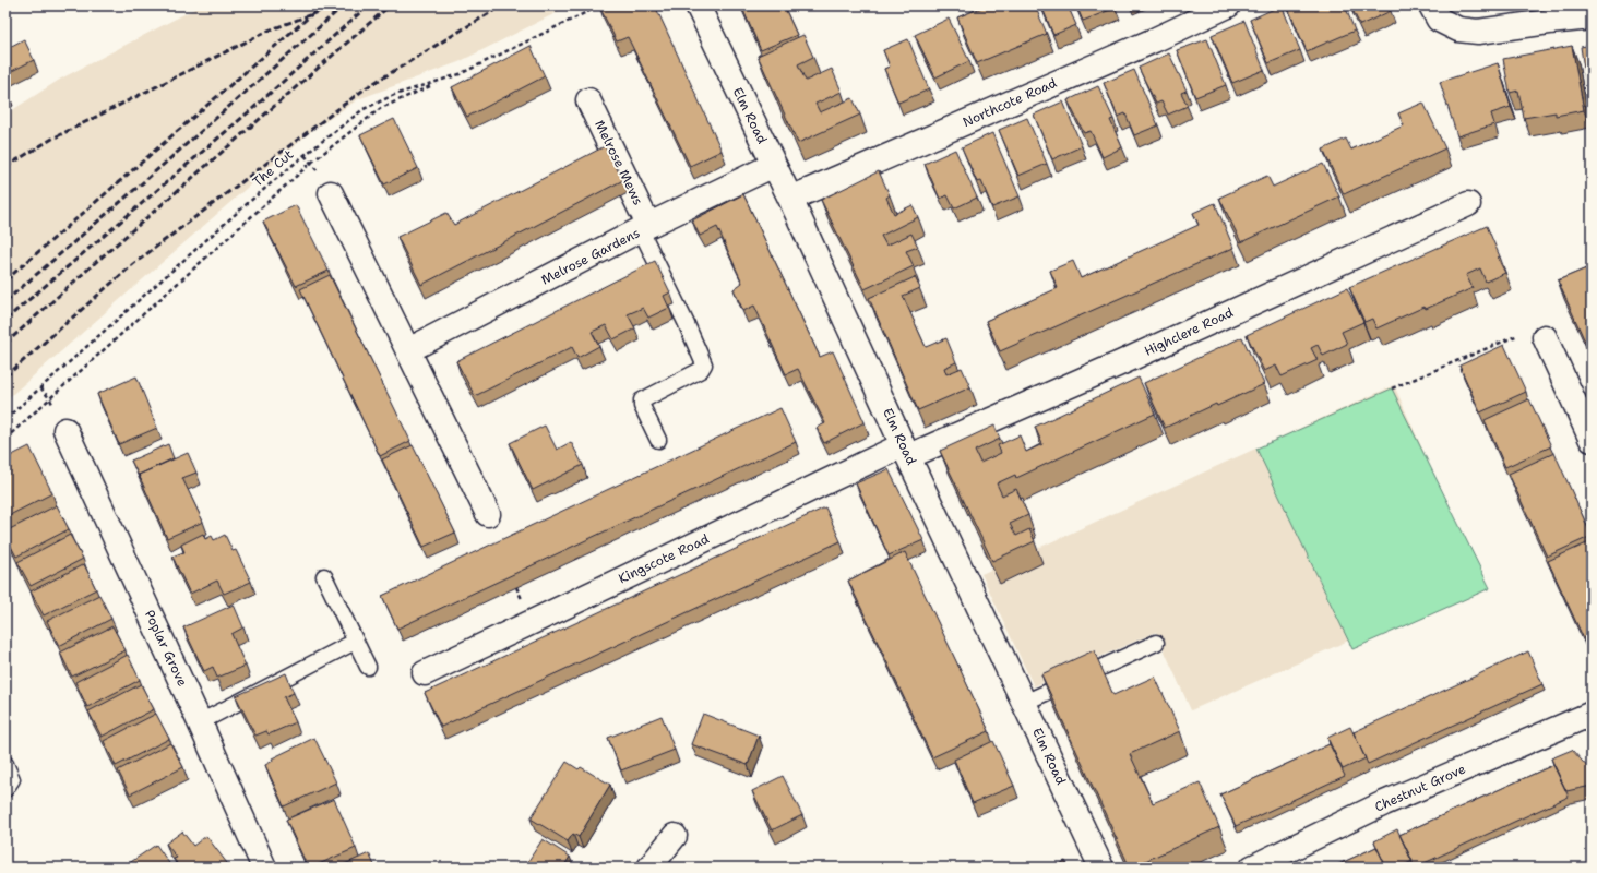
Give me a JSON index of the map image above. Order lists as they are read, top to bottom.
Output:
{
  "streets": {
    "street": [
      "Northcote Road",
      "Elm Road",
      "Melrose Mews",
      "Melrose Gardens",
      "Highclere Road",
      "Kingscote Road",
      "Poplar Grove",
      "Chestnut Grove"
    ],
    "path": ["The Cut"]
  },
  "crossings": [
    ["Northcote Road", "Elm Road"],
    ["Elm Road", "Melrose Gardens"],
    ["Elm Road", "Highclere Road"],
    ["Elm Road", "Kingscote Road"],
    ["Melrose Mews", "Melrose Gardens"],
    ["Highclere Road", "Kingscote Road"]
  ]
}
